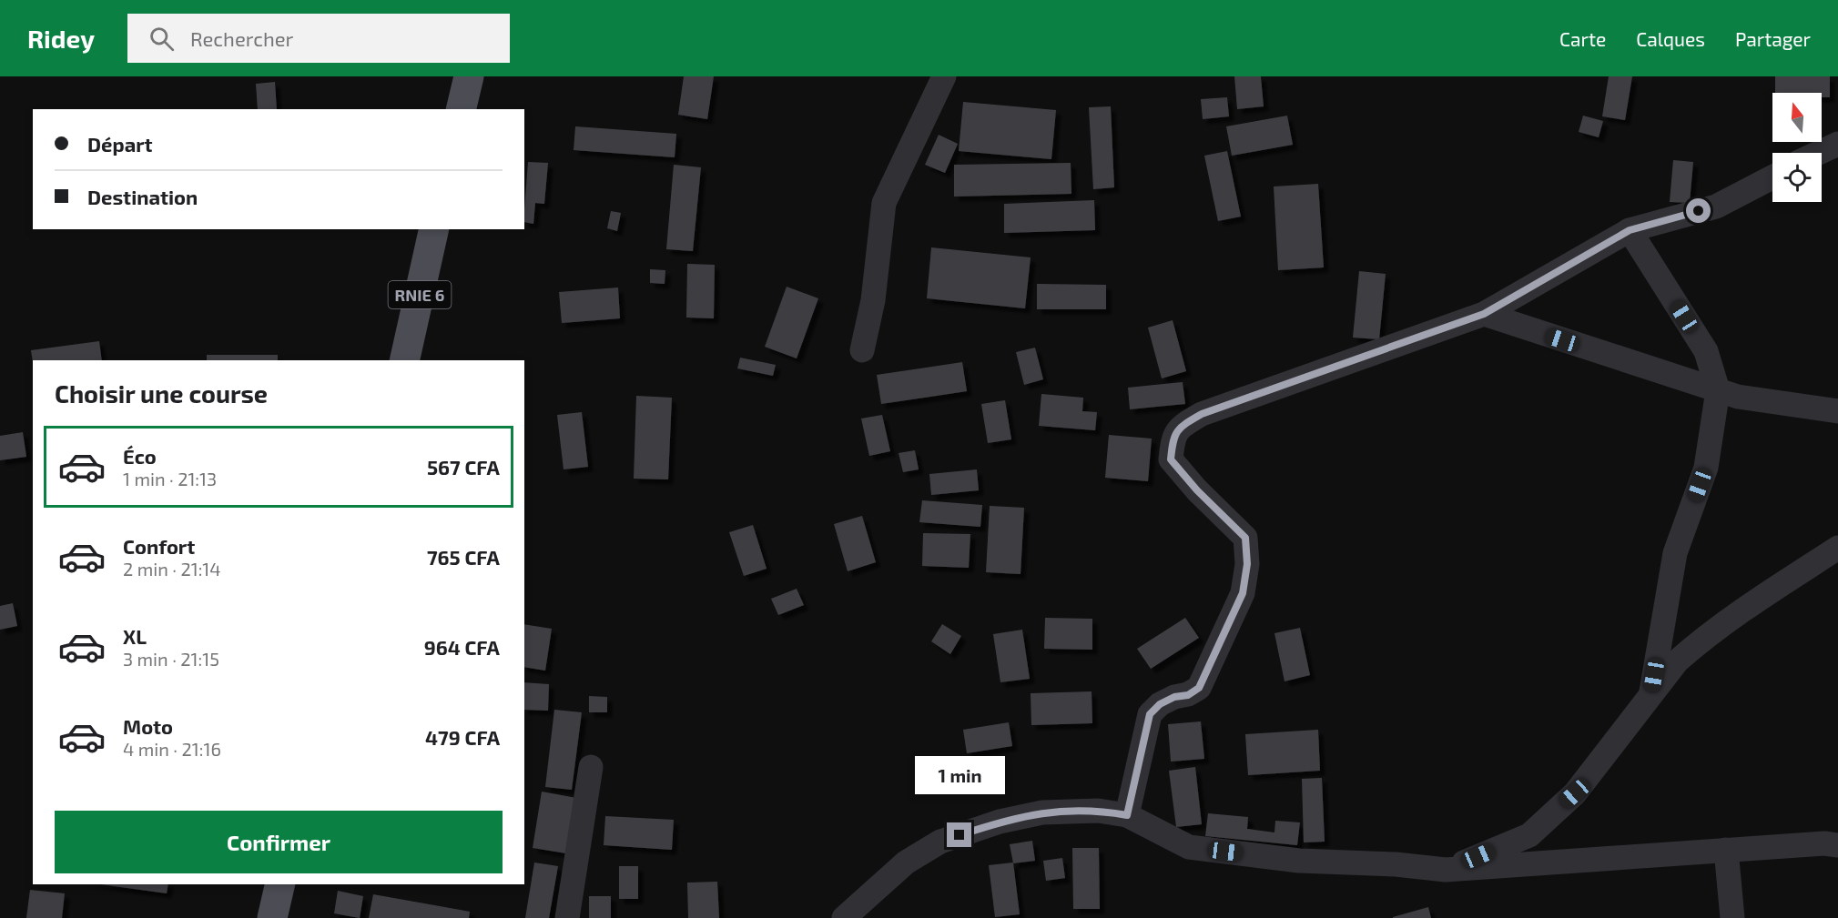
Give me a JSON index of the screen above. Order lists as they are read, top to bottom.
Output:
{
  "streets": {
    "main road": ["RNIE 6"]
  },
  "north": "top",
  "page": {
    "header": "Ridey",
    "search": "Rechercher",
    "nav": ["Carte", "Calques", "Partager"],
    "banner": ["Départ", "Destination"],
    "heading": "Choisir une course",
    "list": [
      {
        "name": "Éco",
        "note": "1 min · 21:13",
        "value": "567 CFA"
      },
      {
        "name": "Confort",
        "note": "2 min · 21:14",
        "value": "765 CFA"
      },
      {
        "name": "XL",
        "note": "3 min · 21:15",
        "value": "964 CFA"
      },
      {
        "name": "Moto",
        "note": "4 min · 21:16",
        "value": "479 CFA"
      }
    ],
    "bubble": "1 min",
    "buttons": "Confirmer"
  }
}
